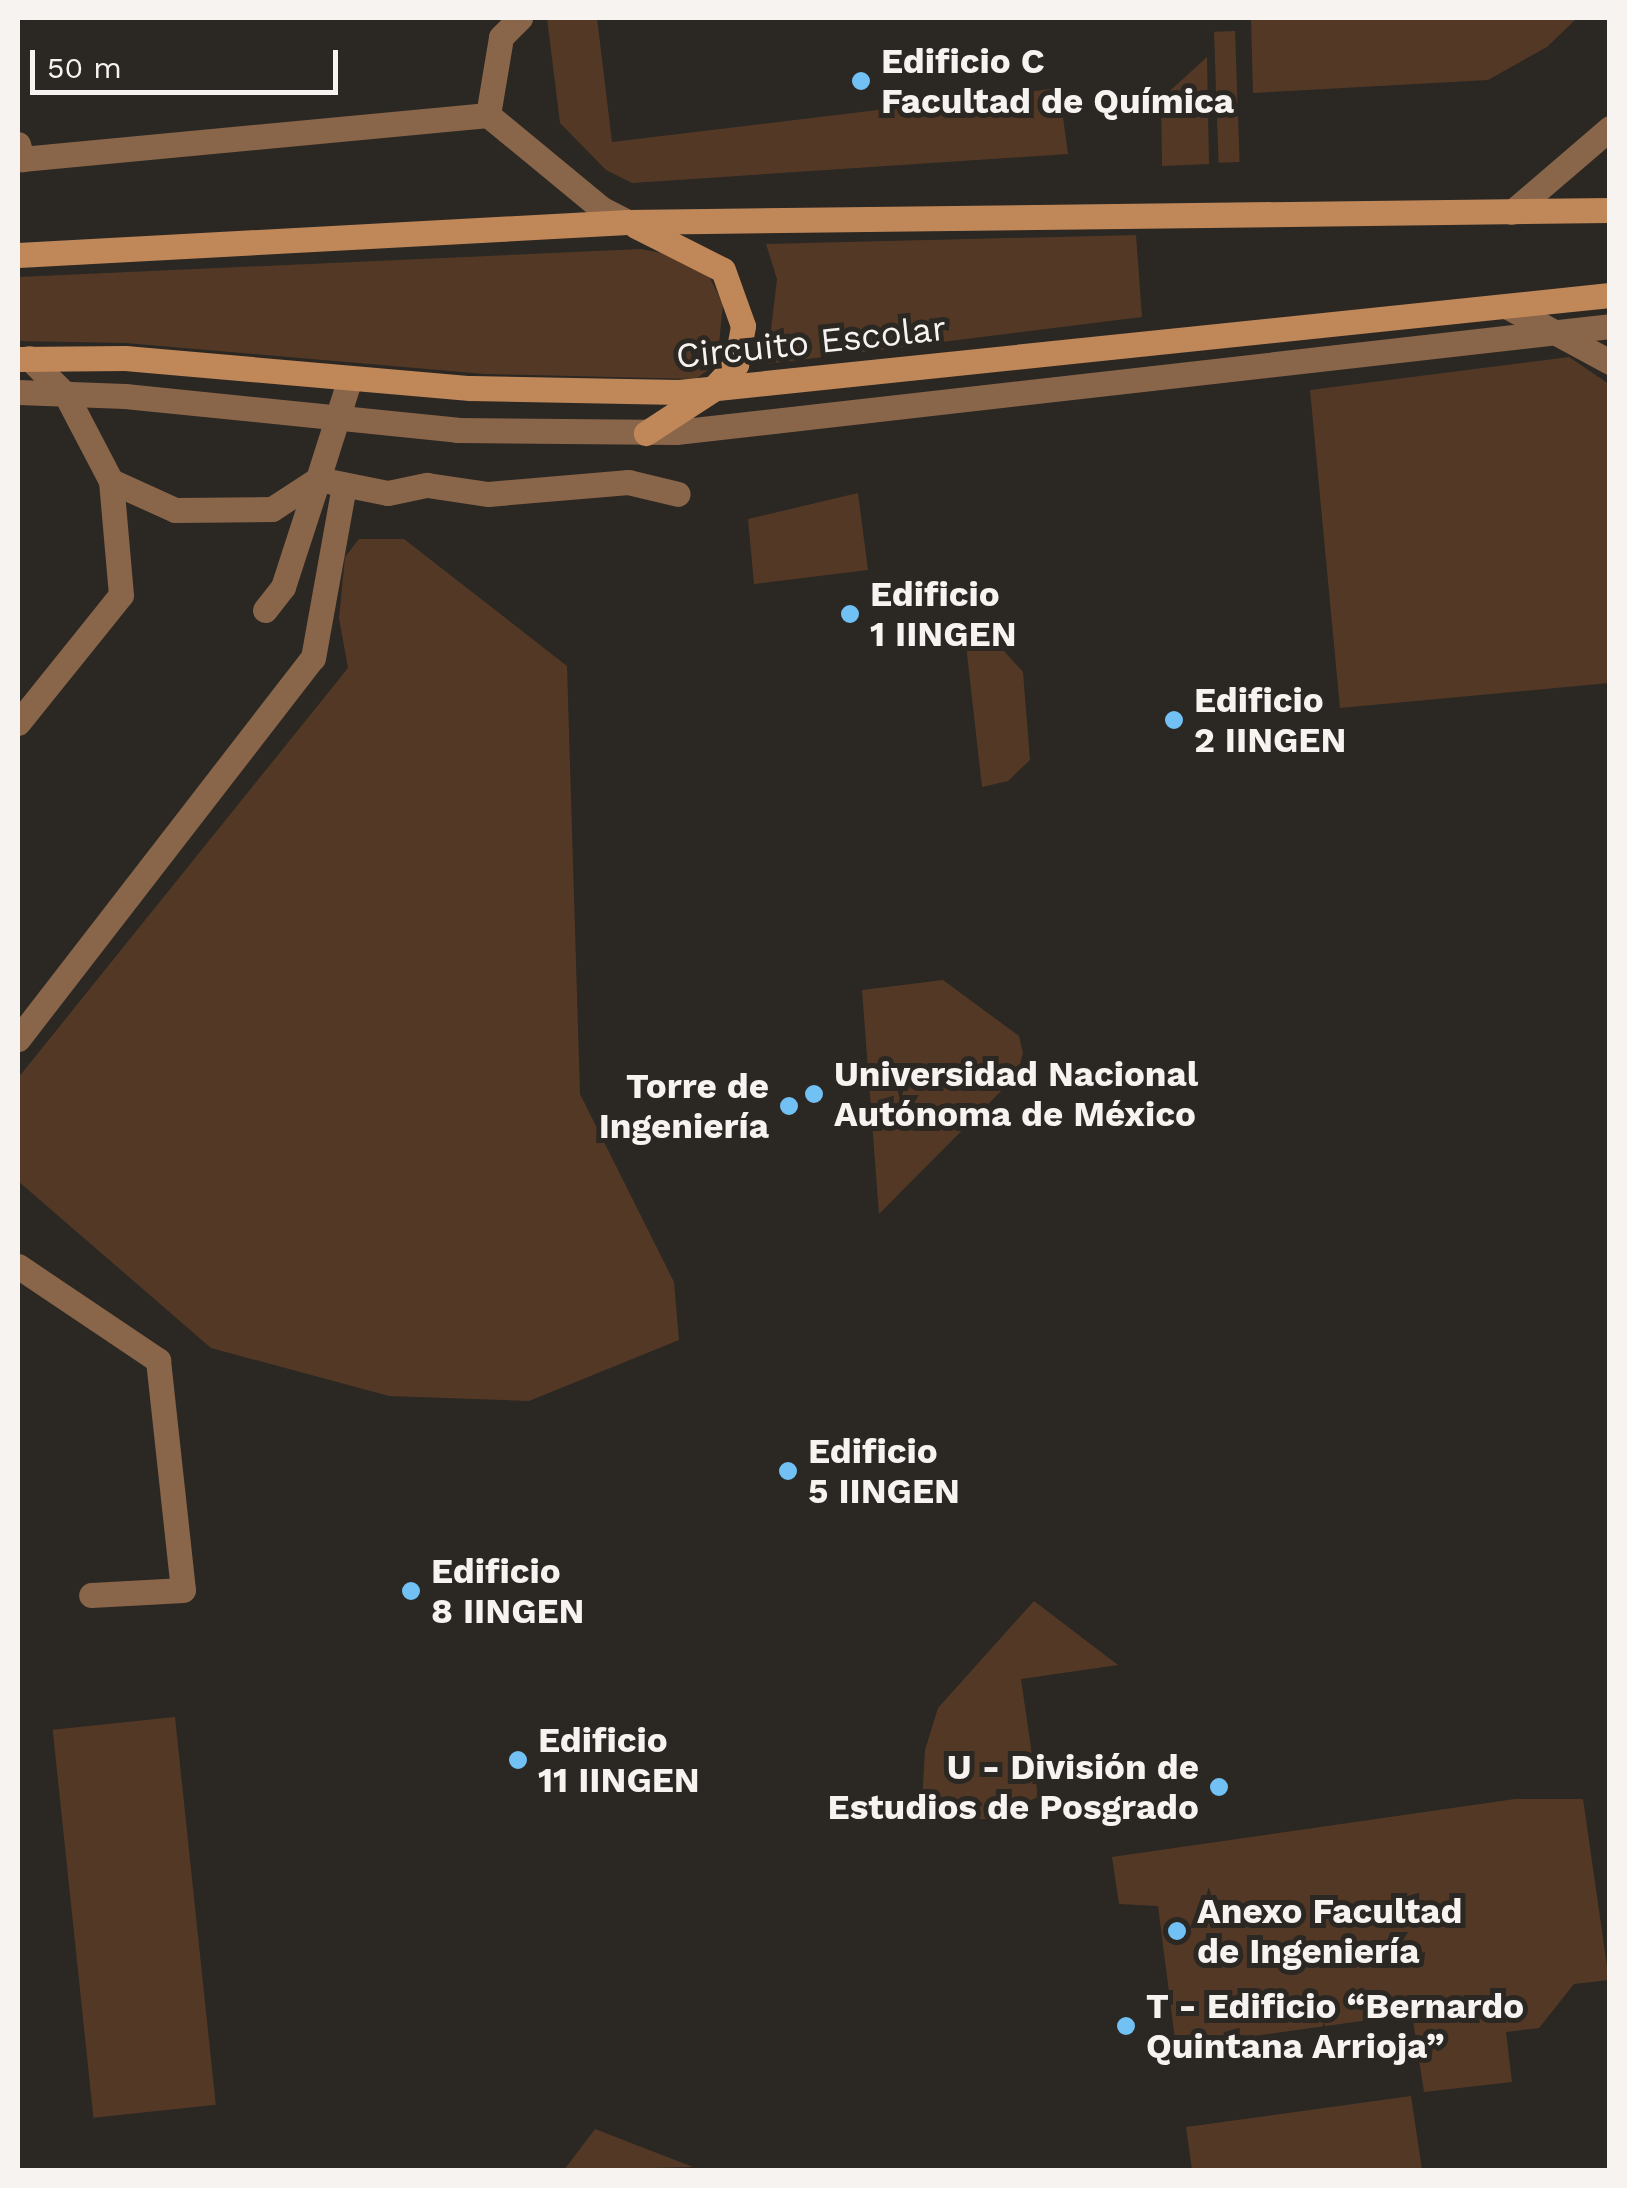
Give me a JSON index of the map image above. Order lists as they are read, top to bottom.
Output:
{
  "streets": {
    "street": ["Circuito Escolar"]
  },
  "places": [
    "Edificio C Facultad de Química",
    "Edificio 1 IINGEN",
    "Edificio 2 IINGEN",
    "Universidad Nacional Autónoma de México",
    "Torre de Ingeniería",
    "Edificio 5 IINGEN",
    "Edificio 8 IINGEN",
    "Edificio 11 IINGEN",
    "U - División de Estudios de Posgrado",
    "Anexo Facultad de Ingeniería",
    "T - Edificio “Bernardo Quintana Arrioja”"
  ],
  "scale_bar": "50 m"
}
